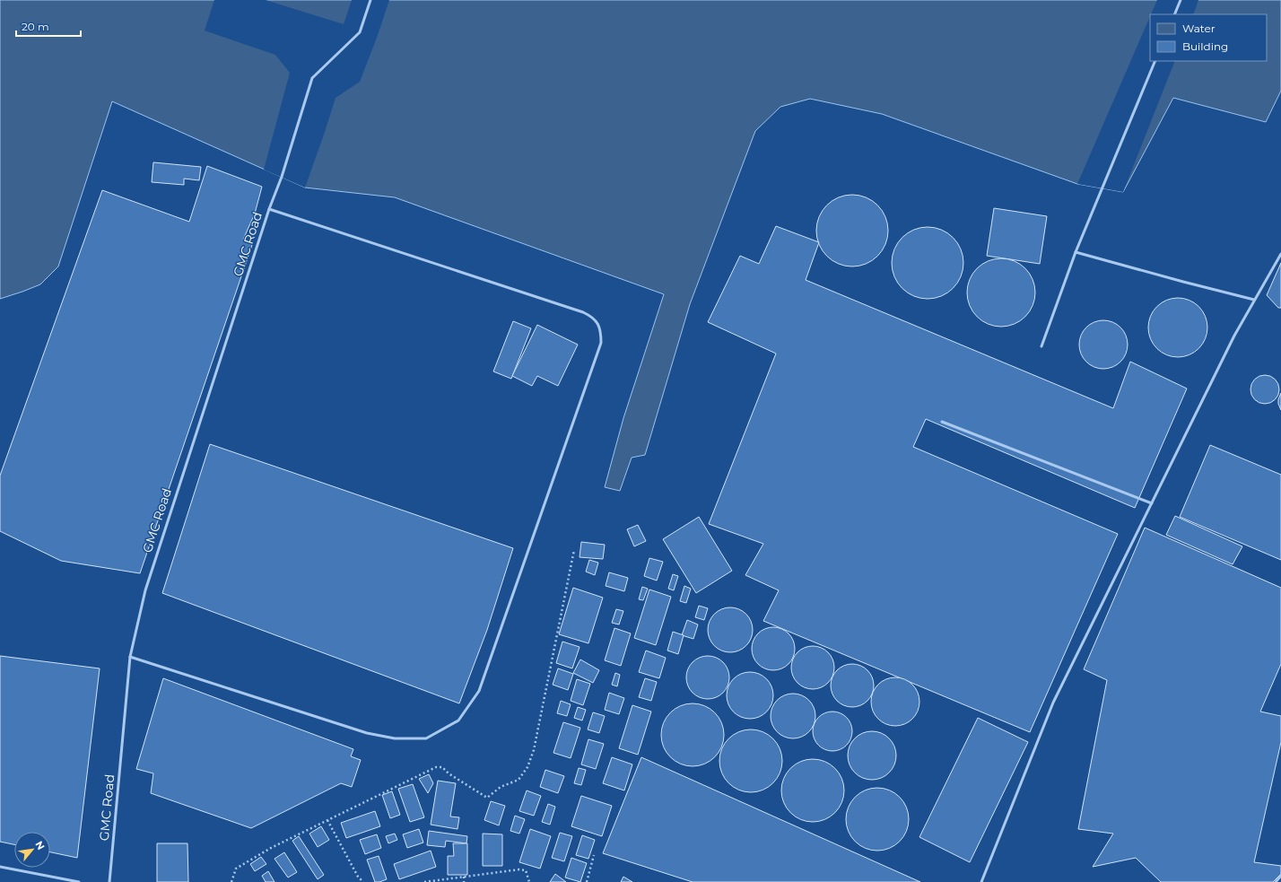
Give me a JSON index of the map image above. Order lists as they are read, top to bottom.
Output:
{
  "streets": {
    "lane": ["GMC Road"]
  },
  "legend": ["Water", "Building"],
  "scale_bar": "20 m",
  "north": "top right"
}
